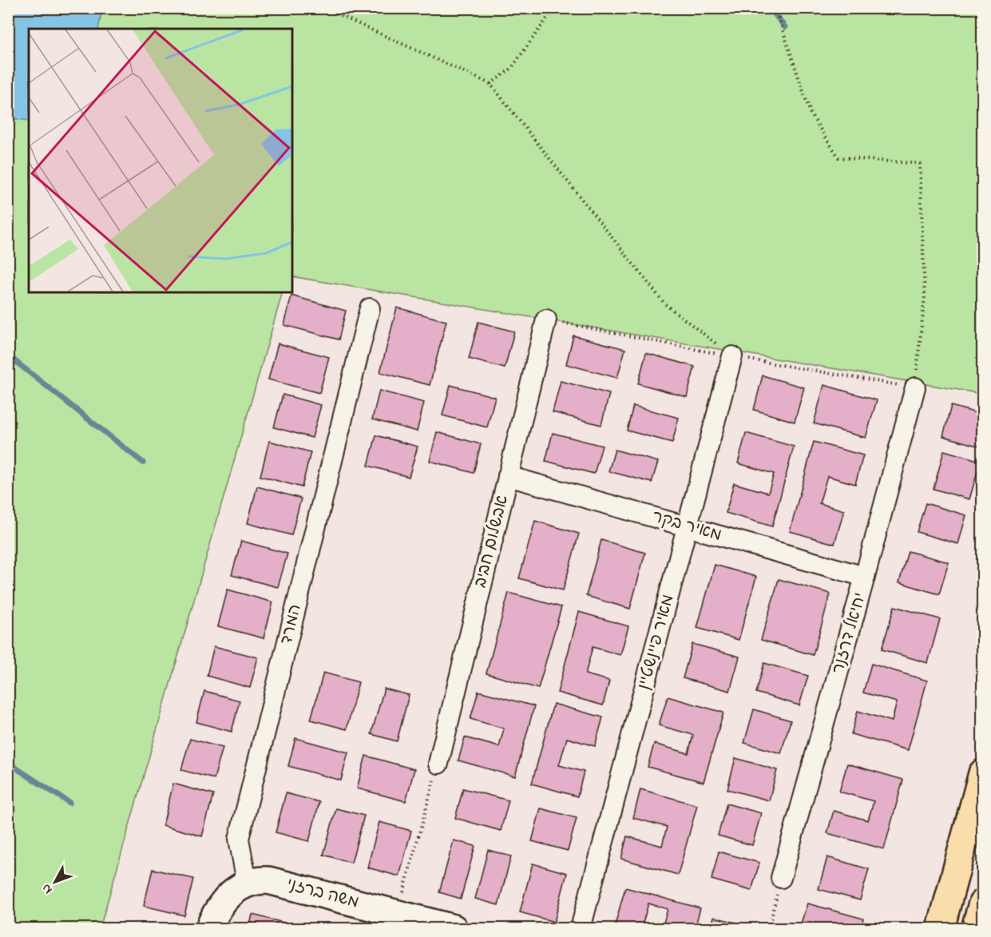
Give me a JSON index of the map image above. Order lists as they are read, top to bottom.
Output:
{
  "streets": {
    "street": [
      "מאיר בקר",
      "אבשלום חביב",
      "המרד",
      "יחיאל דרזנר",
      "מאיר פיינשטיין",
      "משה ברזני"
    ]
  },
  "crossings": [
    ["מאיר בקר", "אבשלום חביב"],
    ["מאיר בקר", "יחיאל דרזנר"],
    ["מאיר בקר", "מאיר פיינשטיין"],
    ["המרד", "משה ברזני"]
  ],
  "north": "bottom left"
}
